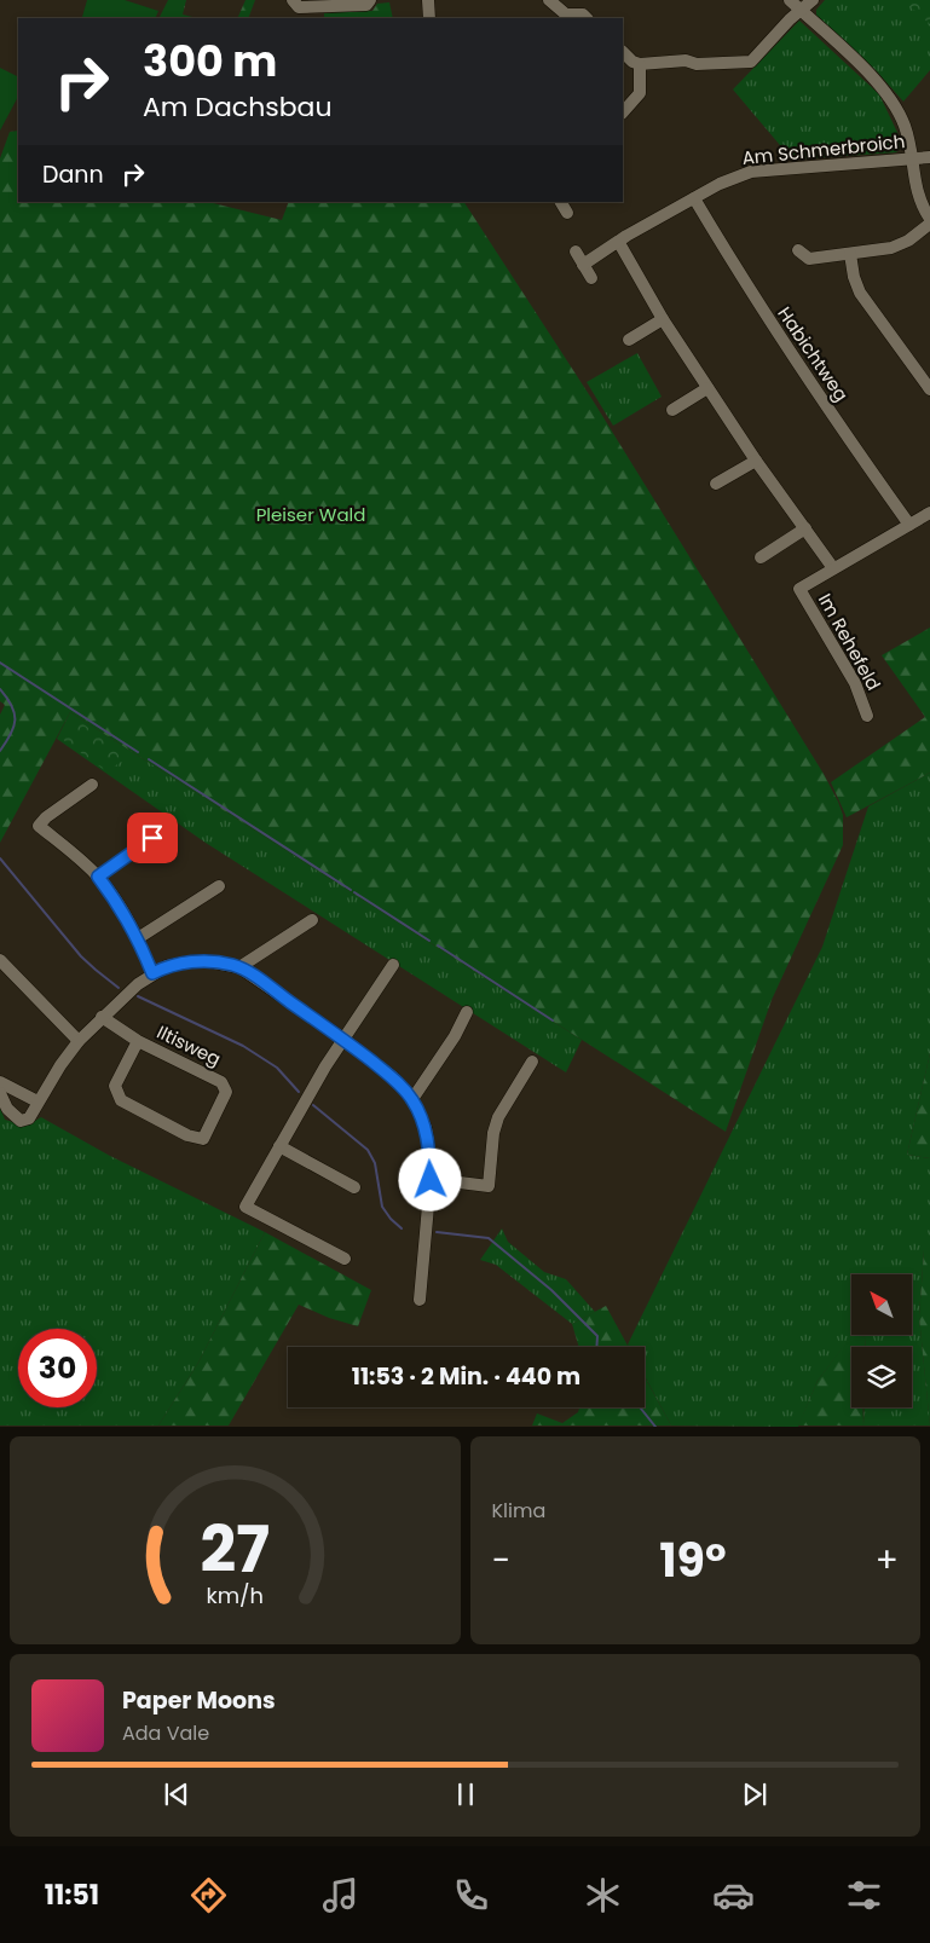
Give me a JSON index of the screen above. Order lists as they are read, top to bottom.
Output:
{
  "streets": {
    "street": [
      "Am Schmerbroich",
      "Habichtweg",
      "Im Rehefeld",
      "Iltisweg"
    ]
  },
  "crossings": [
    ["Am Schmerbroich", "Habichtweg"],
    ["Habichtweg", "Im Rehefeld"]
  ],
  "parks": ["Pleiser Wald"],
  "north": "top left",
  "page": {
    "turn": ["300 m", "Am Dachsbau"],
    "then": "Dann",
    "limit": "30",
    "trip": "11:53 · 2 Min. · 440 m",
    "tile": "Klima",
    "heat": ["−", "19°", "+"],
    "song": ["Paper Moons", "Ada Vale"],
    "tabs": "11:51",
    "gauge": ["27", "km/h"]
  }
}
